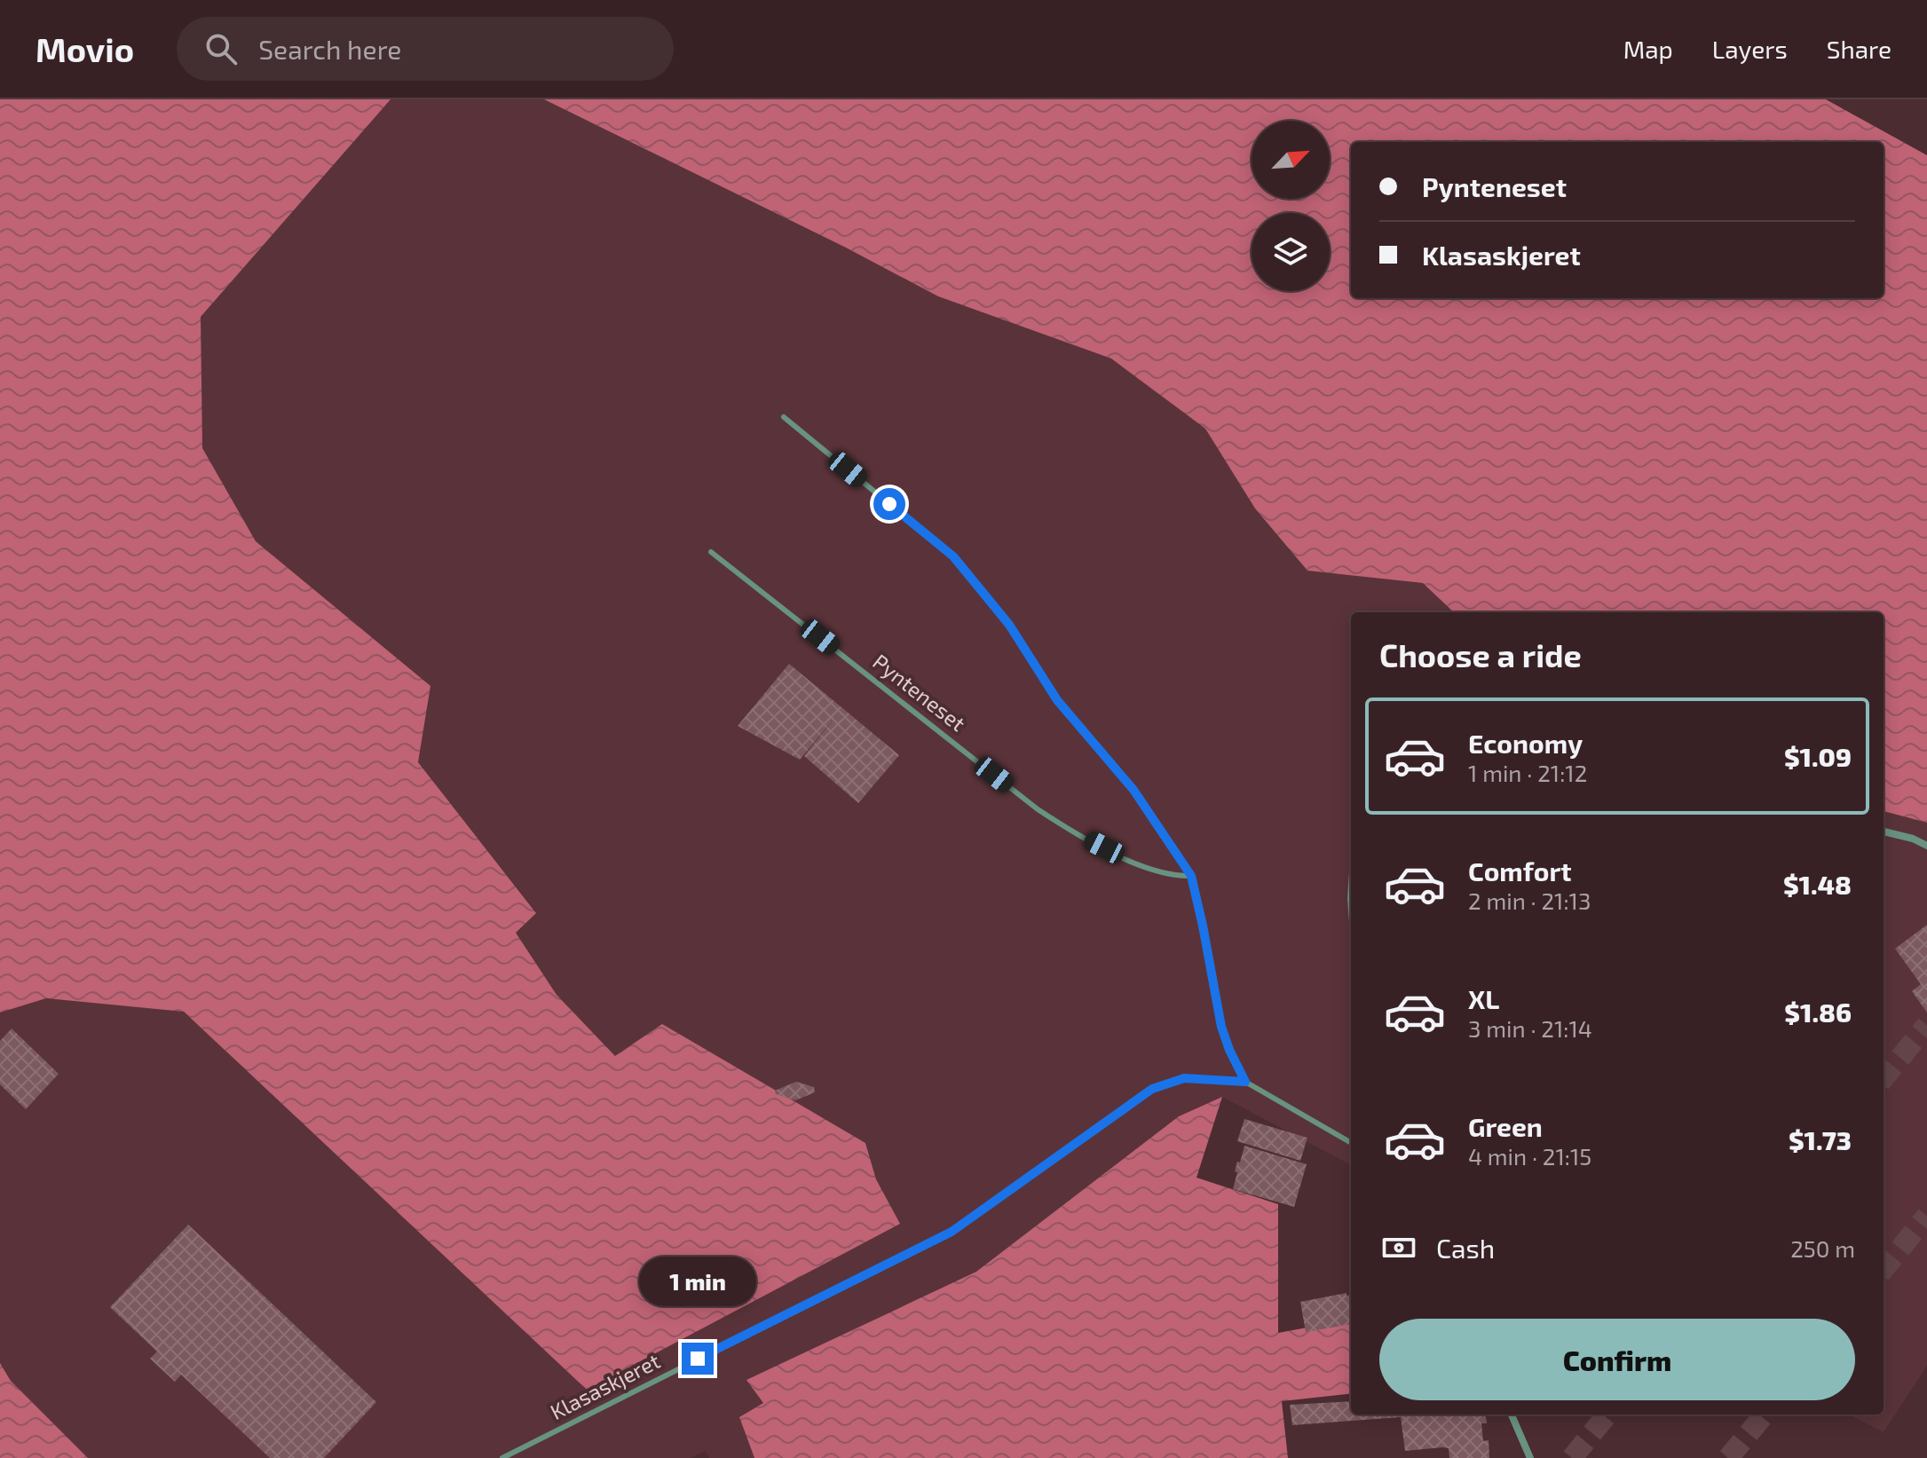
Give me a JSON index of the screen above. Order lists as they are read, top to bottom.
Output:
{
  "streets": {
    "lane": ["Pynteneset", "Klasaskjeret"]
  },
  "north": "top right",
  "page": {
    "header": "Movio",
    "search": "Search here",
    "nav": ["Map", "Layers", "Share"],
    "banner": ["Pynteneset", "Klasaskjeret"],
    "heading": "Choose a ride",
    "list": [
      {
        "name": "Economy",
        "note": "1 min · 21:12",
        "value": "$1.09"
      },
      {
        "name": "Comfort",
        "note": "2 min · 21:13",
        "value": "$1.48"
      },
      {
        "name": "XL",
        "note": "3 min · 21:14",
        "value": "$1.86"
      },
      {
        "name": "Green",
        "note": "4 min · 21:15",
        "value": "$1.73"
      }
    ],
    "pay": ["Cash", "250 m"],
    "bubble": "1 min",
    "buttons": "Confirm"
  }
}
